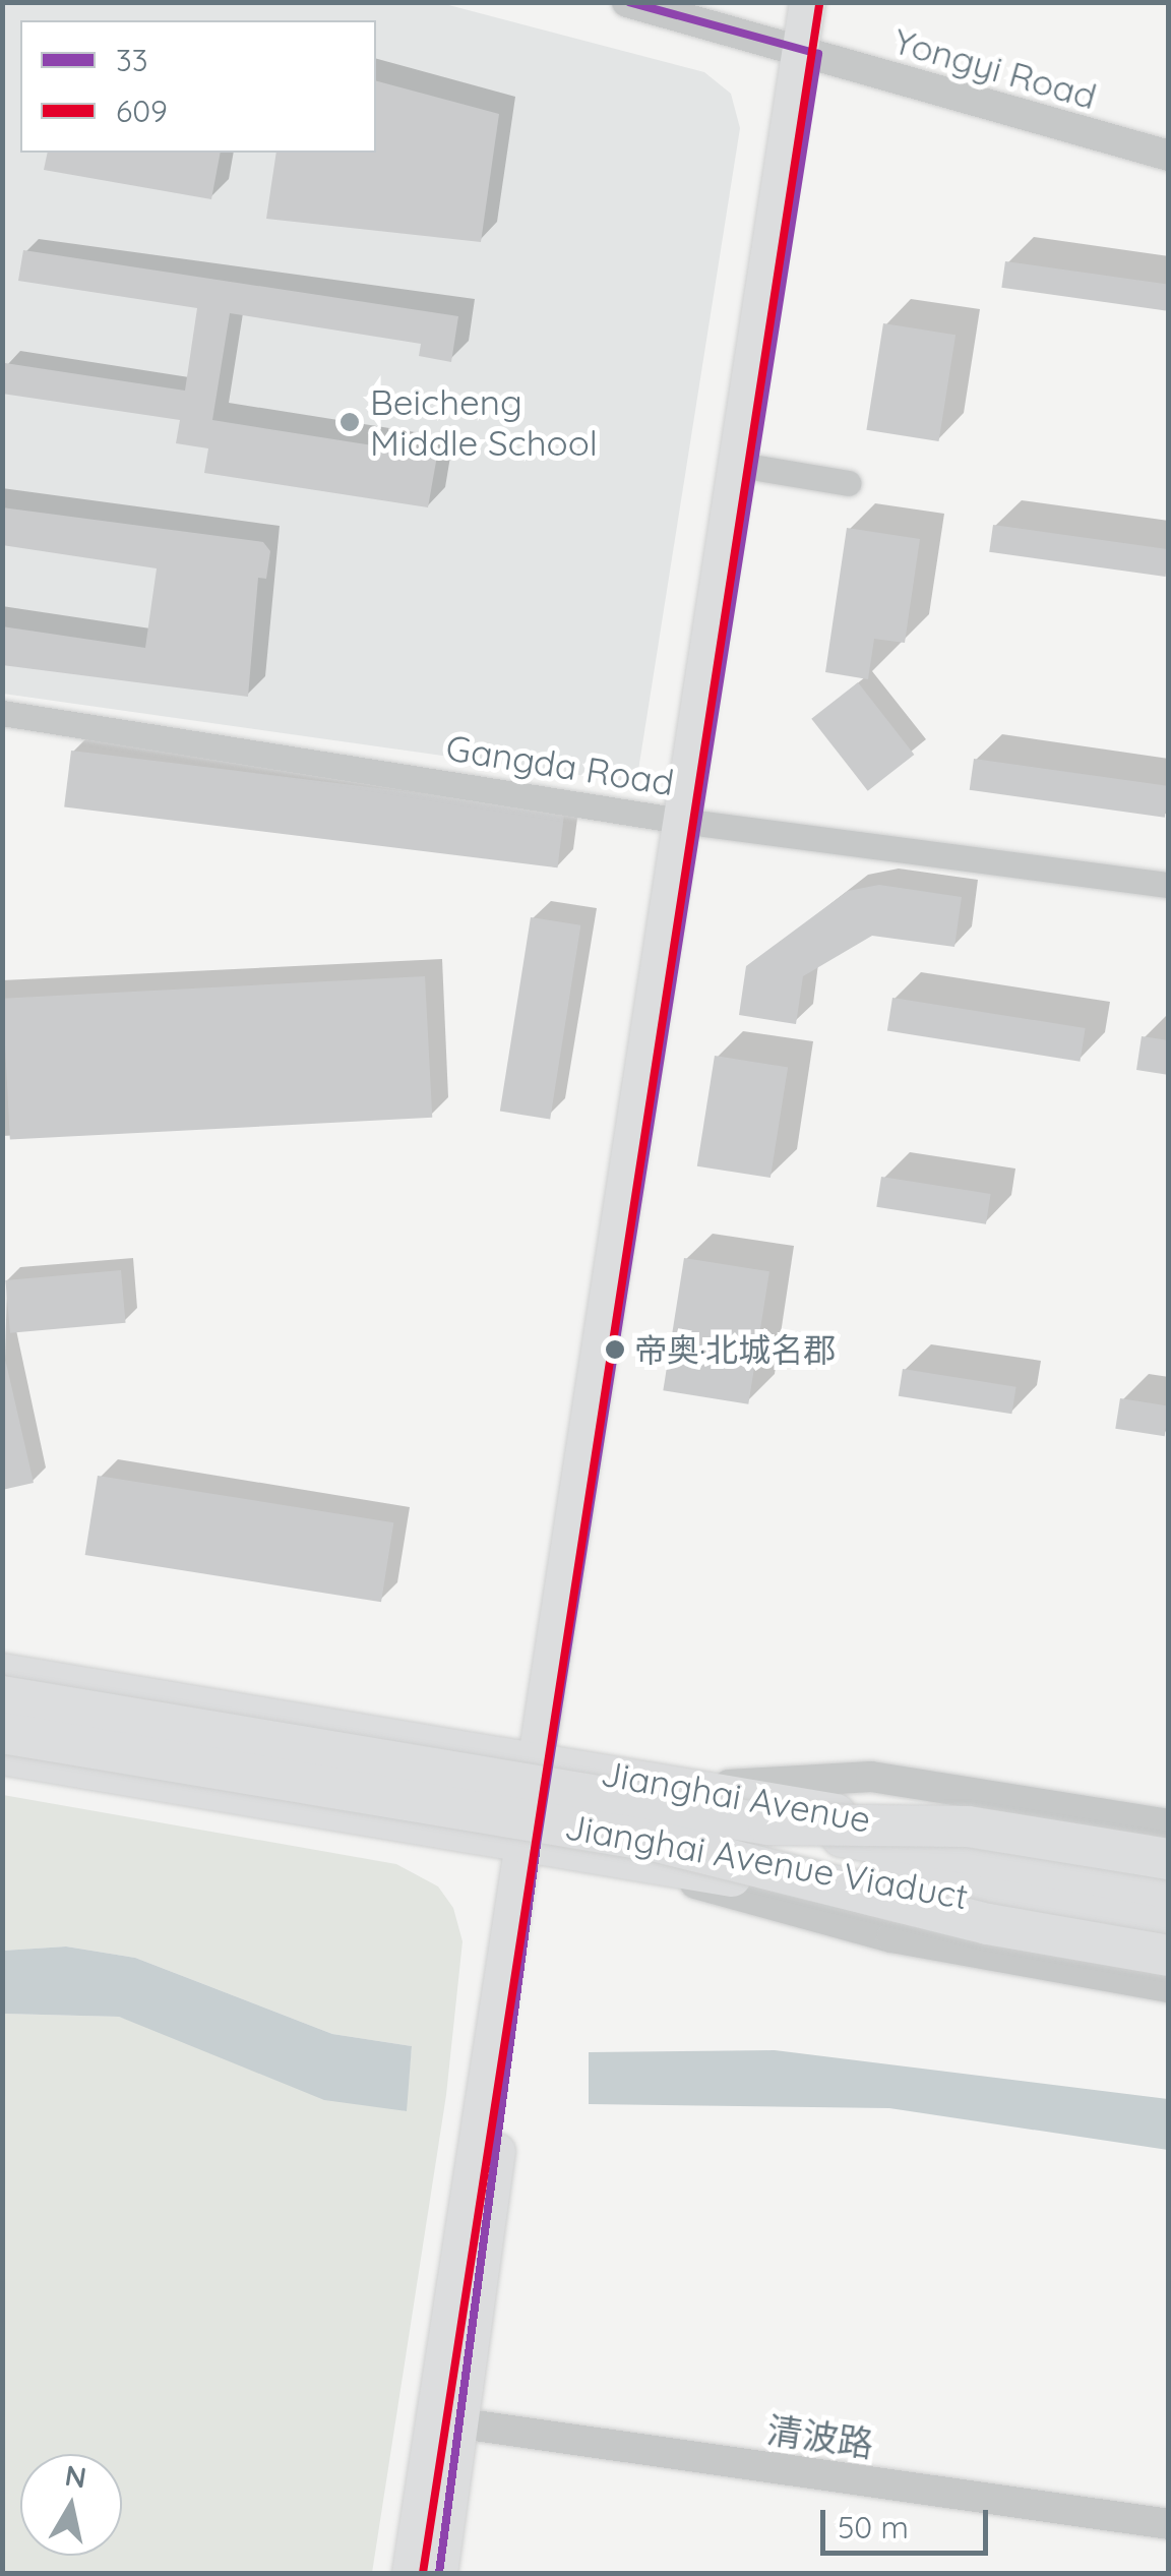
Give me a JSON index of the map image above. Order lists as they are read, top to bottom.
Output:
{
  "streets": {
    "highway": ["Jianghai Avenue Viaduct"],
    "main road": ["Jianghai Avenue"],
    "street": ["Yongyi Road", "Gangda Road", "清波路"]
  },
  "places": ["Beicheng Middle School", "帝奥·北城名郡"],
  "lines": ["transit line 33", "transit line 609"],
  "legend": ["33", "609"],
  "scale_bar": "50 m",
  "north": "top"
}
